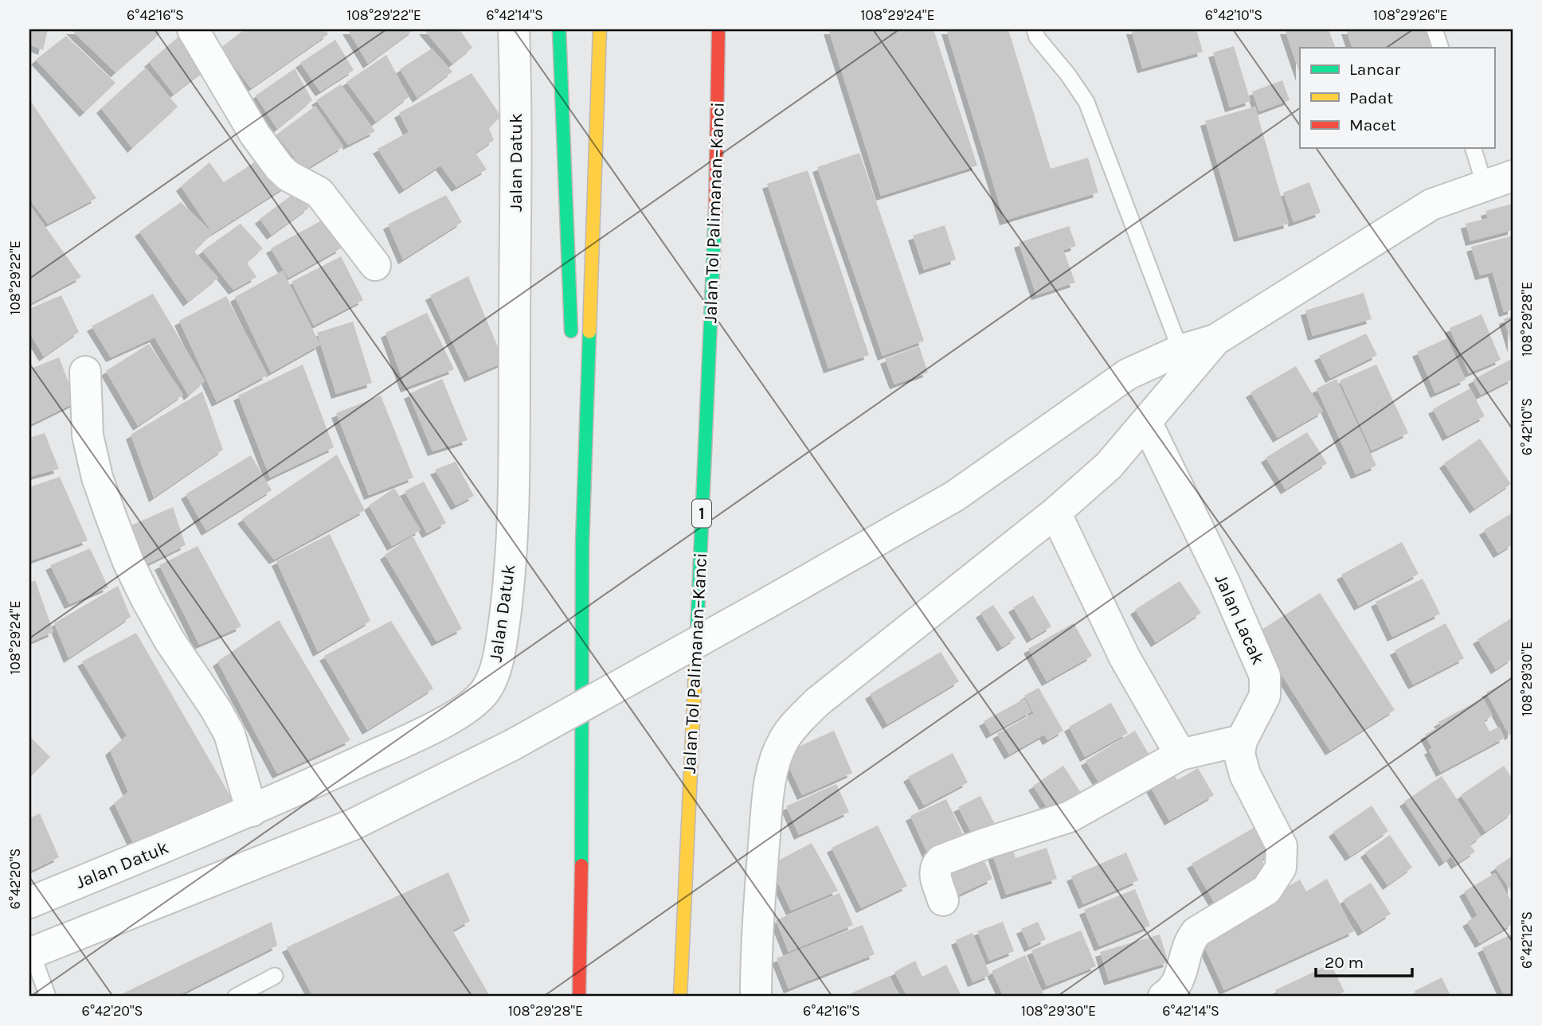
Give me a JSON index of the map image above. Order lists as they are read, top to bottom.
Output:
{
  "streets": {
    "highway": ["Jalan Tol Palimanan–Kanci", "1"],
    "street": ["Jalan Datuk", "Jalan Lacak"]
  },
  "legend": ["Lancar", "Padat", "Macet"],
  "scale_bar": "20 m",
  "coordinates": [
    "6°42'16\"S",
    "108°29'22\"E",
    "6°42'14\"S",
    "108°29'24\"E",
    "6°42'10\"S",
    "108°29'26\"E",
    "108°29'28\"E",
    "108°29'30\"E",
    "6°42'20\"S",
    "6°42'12\"S"
  ]
}
